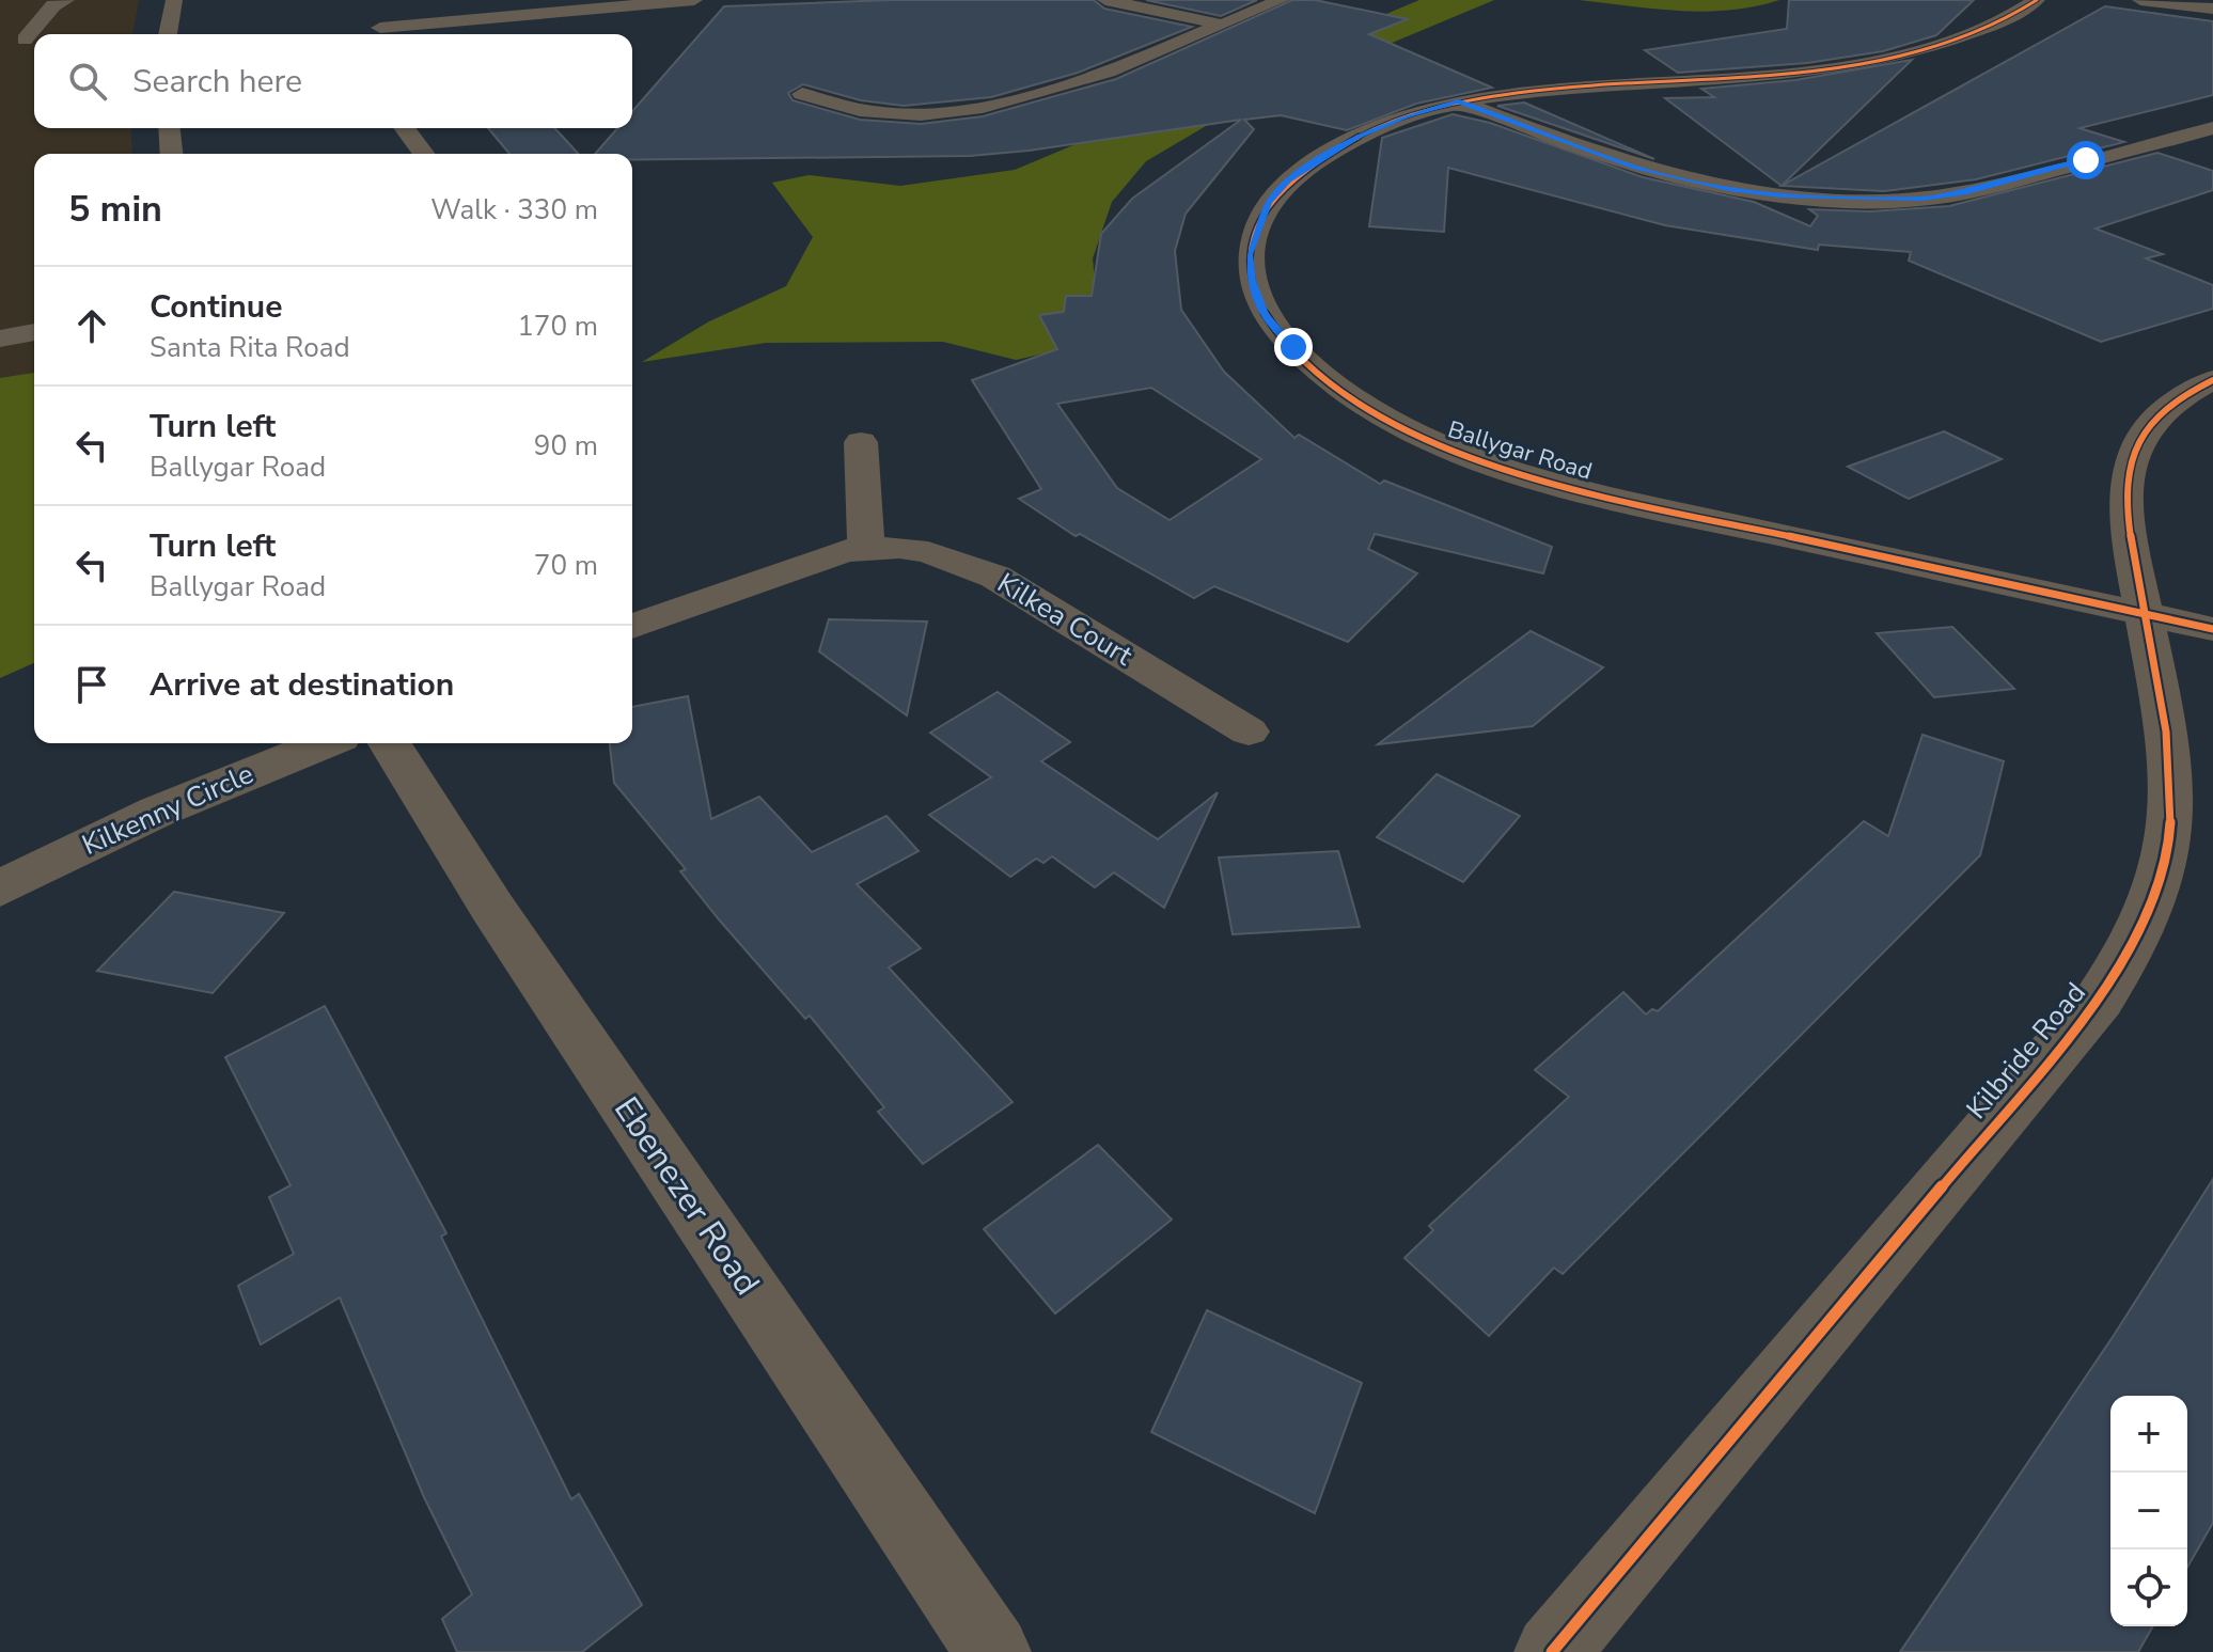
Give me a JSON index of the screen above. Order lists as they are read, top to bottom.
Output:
{
  "streets": {
    "street": [
      "Ballygar Road",
      "Kilkea Court",
      "Kilkenny Circle",
      "Kilbride Road",
      "Ebenezer Road"
    ]
  },
  "crossings": [
    ["Ballygar Road", "Kilbride Road"]
  ],
  "page": {
    "search": "Search here",
    "heading": ["5 min", "Walk · 330 m"],
    "list": [
      ["Continue", "Santa Rita Road", "170 m"],
      ["Turn left", "Ballygar Road", "90 m"],
      ["Turn left", "Ballygar Road", "70 m"],
      "Arrive at destination"
    ],
    "map_buttons": ["+", "−"]
  }
}
